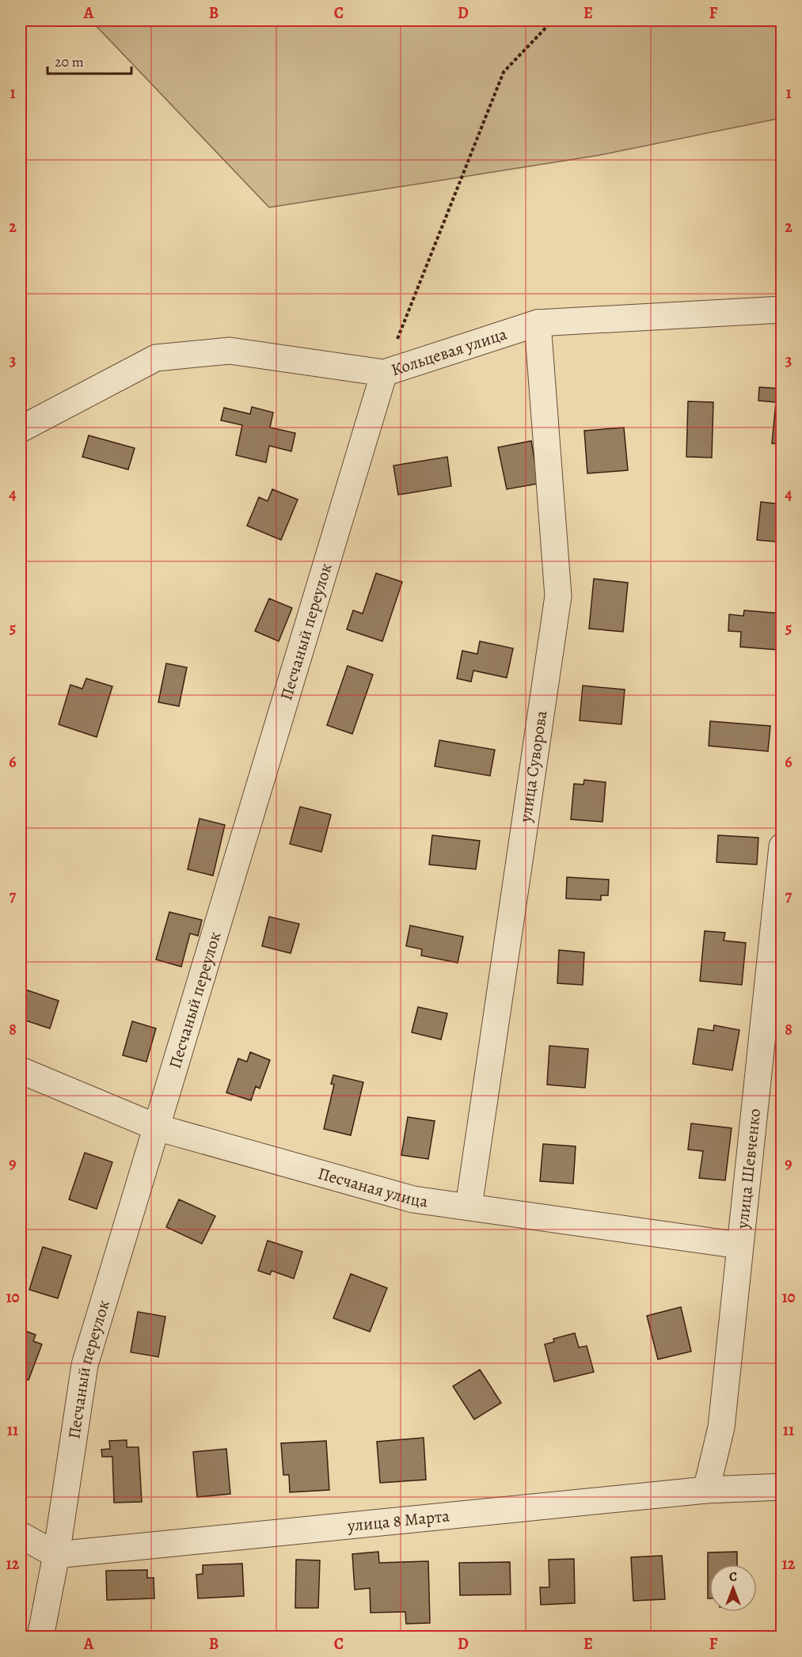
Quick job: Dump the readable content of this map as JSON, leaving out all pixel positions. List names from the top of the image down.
{
  "streets": {
    "street": [
      "Кольцевая улица",
      "Песчаный переулок",
      "улица Суворова",
      "улица Шевченко",
      "Песчаная улица",
      "улица 8 Марта"
    ]
  },
  "crossings": [
    ["Кольцевая улица", "Песчаный переулок"],
    ["Кольцевая улица", "улица Суворова"],
    ["Песчаный переулок", "Песчаная улица"],
    ["Песчаный переулок", "улица 8 Марта"],
    ["улица Суворова", "Песчаная улица"],
    ["улица Шевченко", "Песчаная улица"],
    ["улица Шевченко", "улица 8 Марта"]
  ],
  "scale_bar": "20 m",
  "north": "top",
  "grid": {
    "columns": [
      "A",
      "B",
      "C",
      "D",
      "E",
      "F"
    ],
    "rows": [
      "1",
      "2",
      "3",
      "4",
      "5",
      "6",
      "7",
      "8",
      "9",
      "10",
      "11",
      "12"
    ]
  }
}
